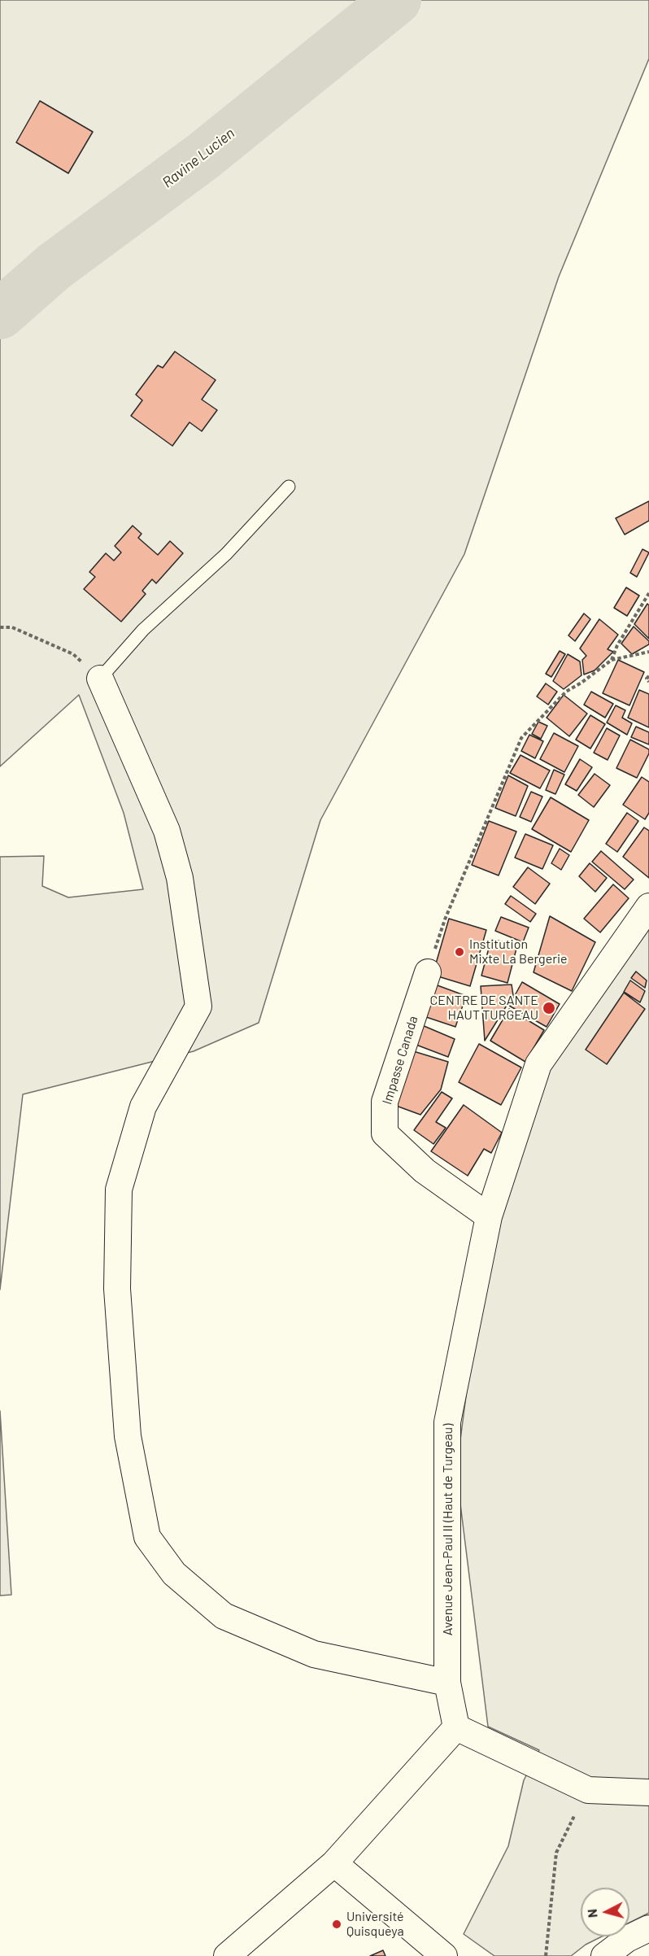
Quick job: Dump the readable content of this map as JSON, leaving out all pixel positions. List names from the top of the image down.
{
  "streets": {
    "street": ["Impasse Canada", "Avenue Jean-Paul II (Haut de Turgeau)"]
  },
  "crossings": [
    ["Impasse Canada", "Avenue Jean-Paul II (Haut de Turgeau)"]
  ],
  "water": ["Ravine Lucien"],
  "places": ["Institution Mixte La Bergerie", "CENTRE DE SANTE HAUT TURGEAU", "Université Quisqueya"],
  "north": "left"
}
